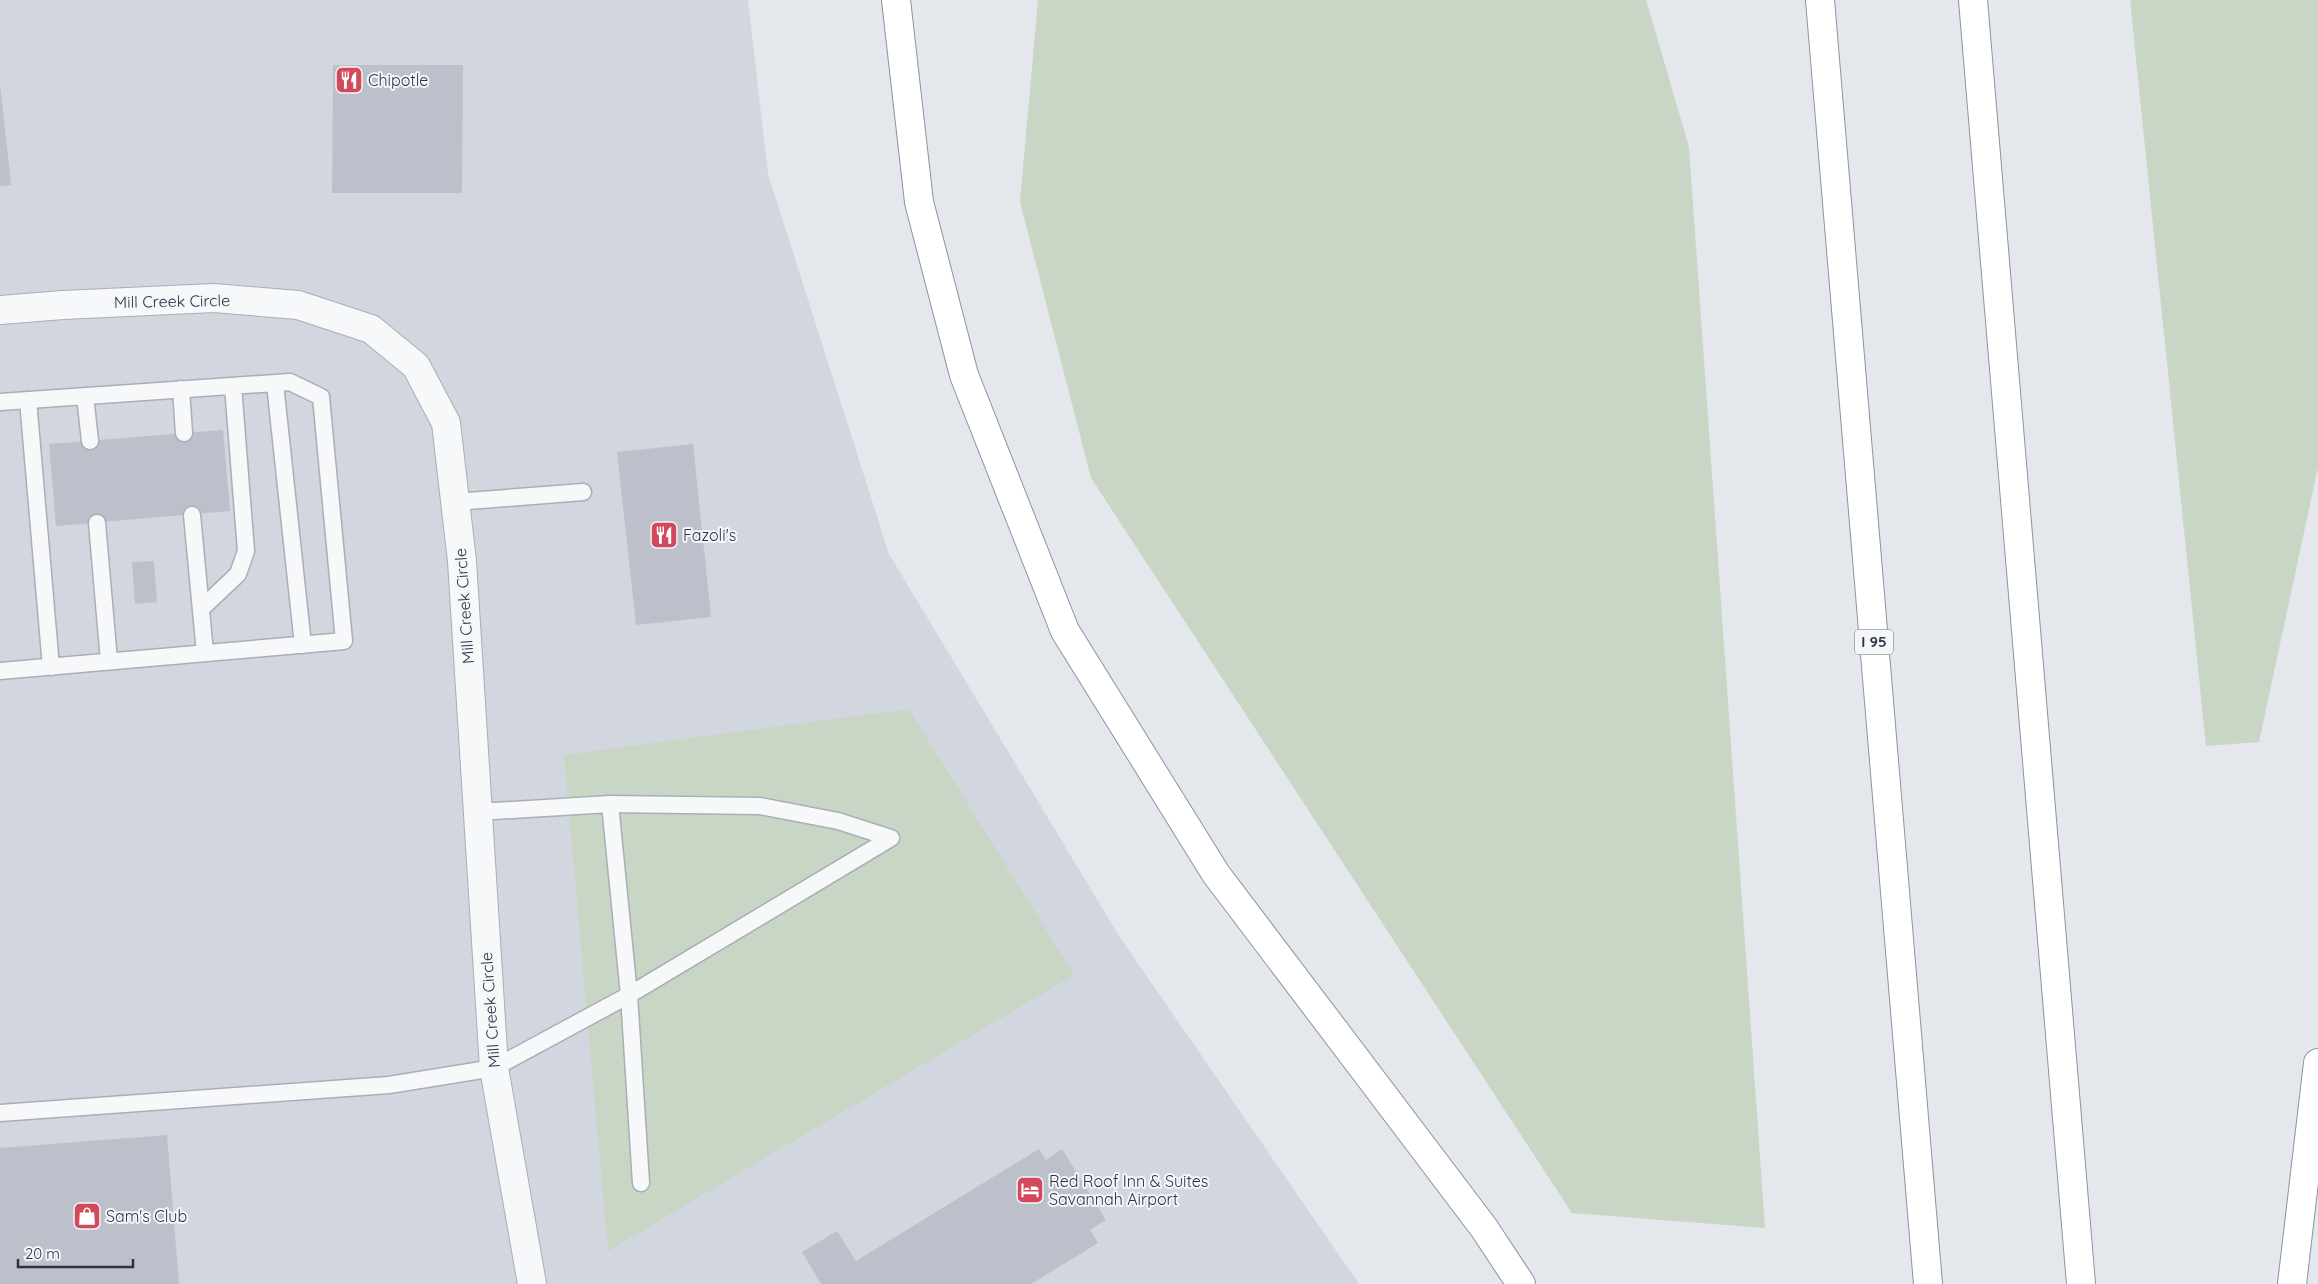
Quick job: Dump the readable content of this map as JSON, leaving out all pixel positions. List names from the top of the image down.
{
  "streets": {
    "highway": ["I 95"],
    "street": ["Mill Creek Circle"]
  },
  "places": {
    "restaurant": ["Chipotle", "Fazoli's"],
    "hotel": ["Red Roof Inn & Suites Savannah Airport"],
    "shop": ["Sam's Club"]
  },
  "scale_bar": "20 m"
}
